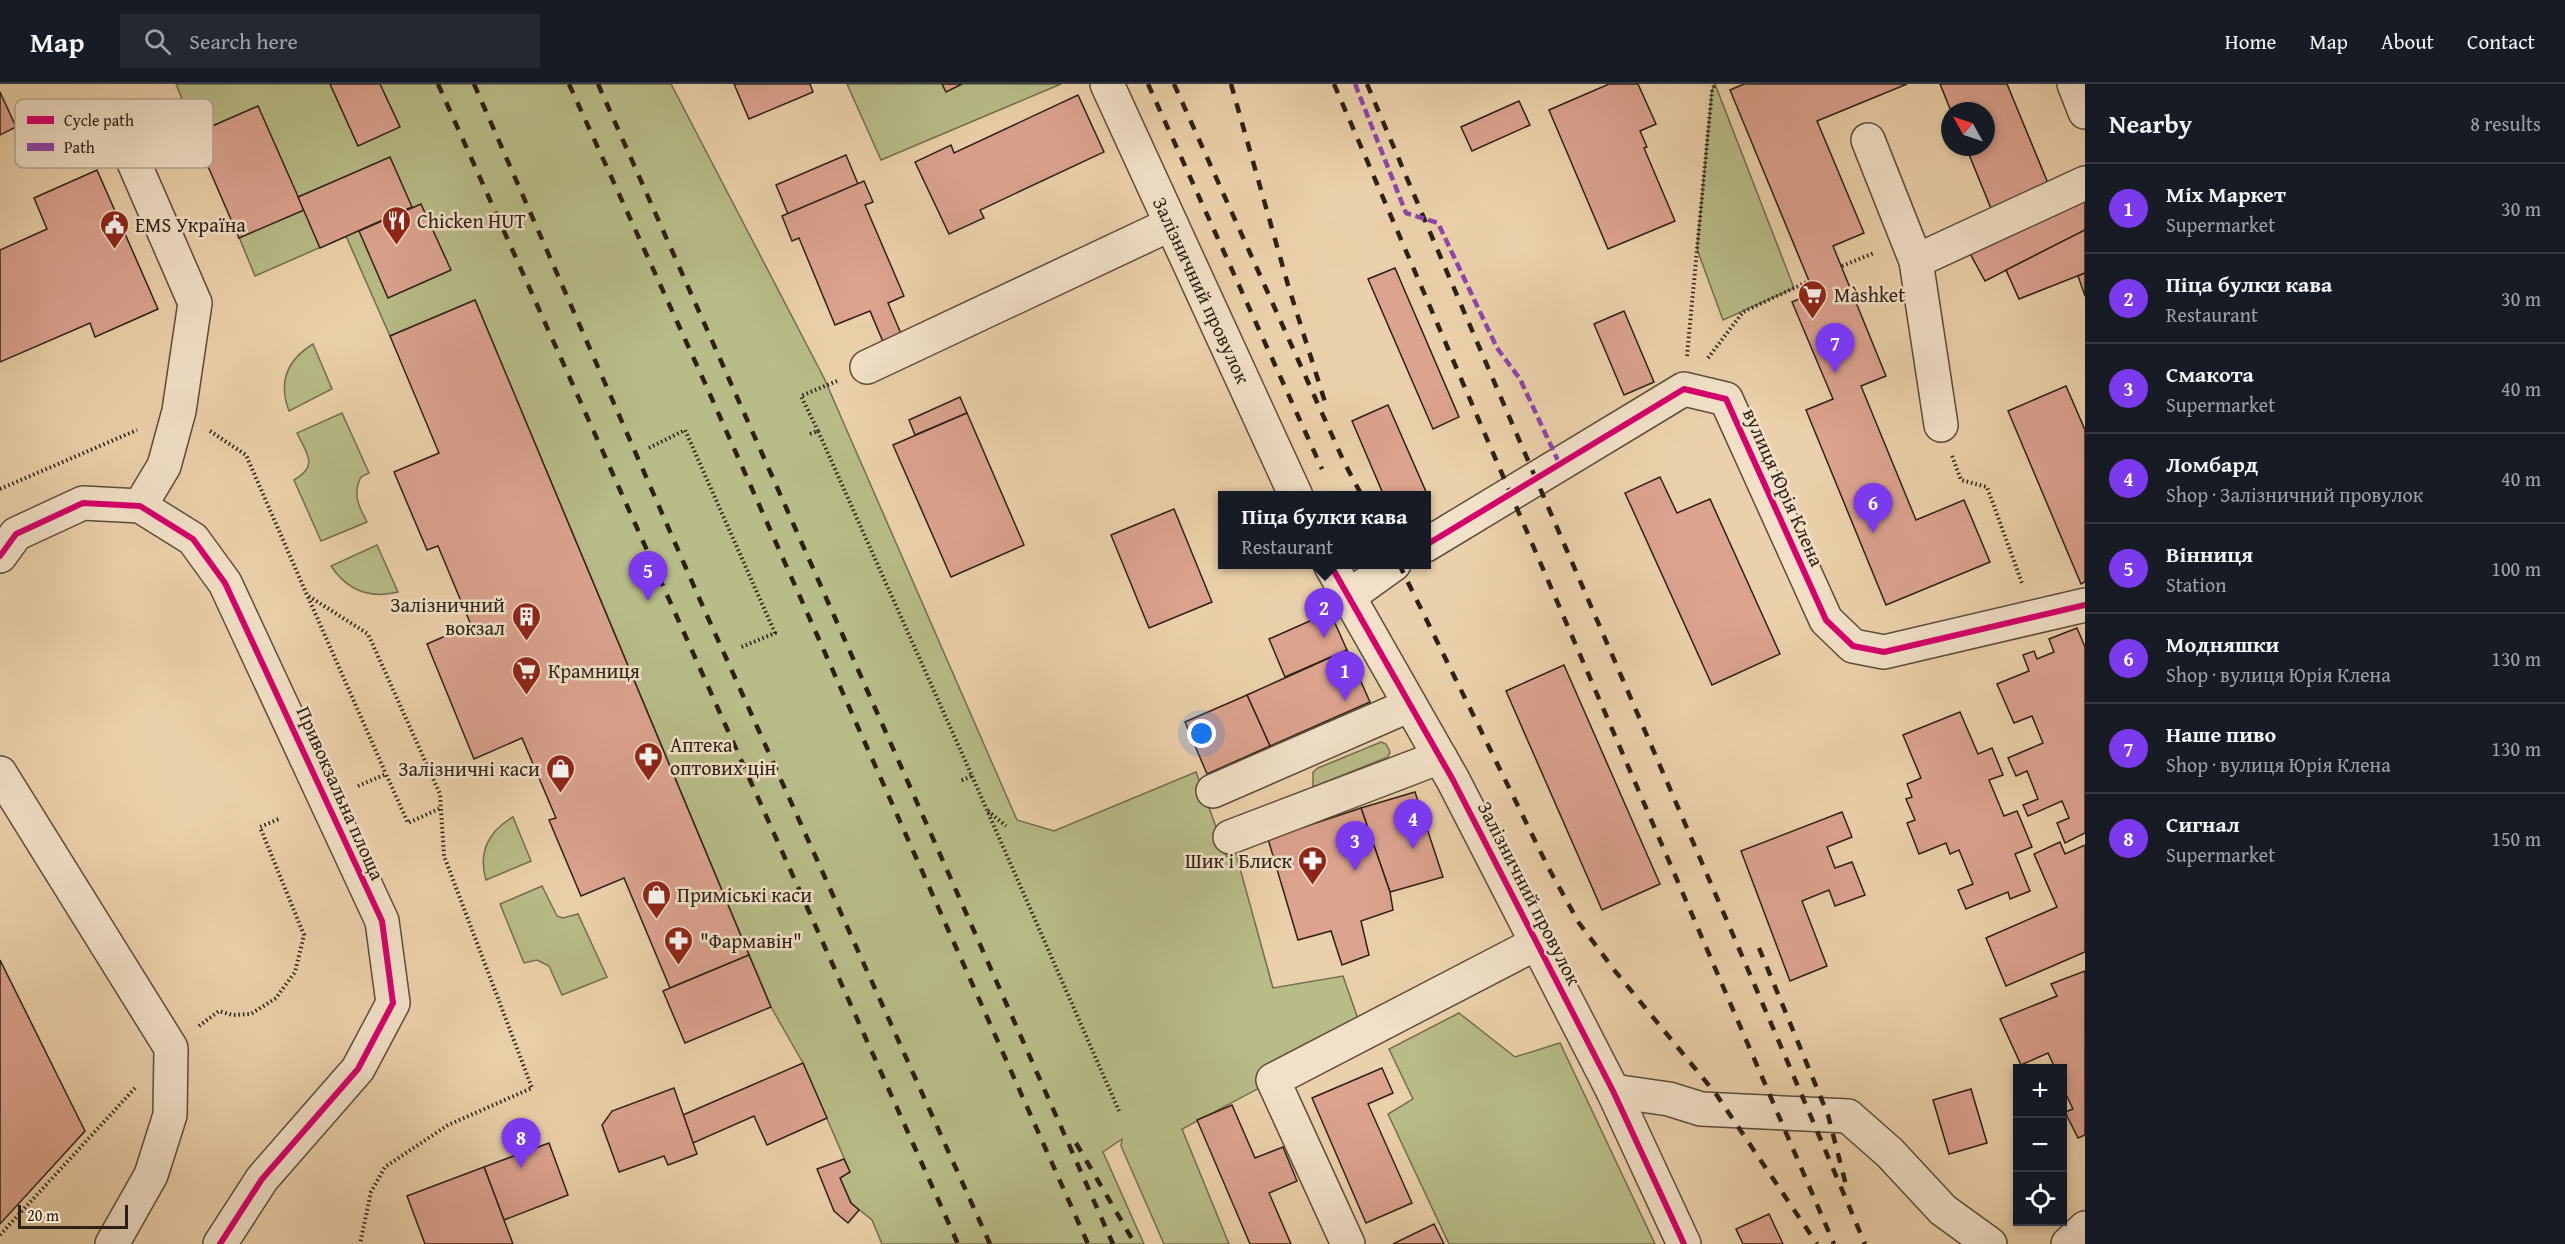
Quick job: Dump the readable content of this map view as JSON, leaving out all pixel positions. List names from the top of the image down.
{
  "streets": {
    "street": ["Залізничний провулок", "вулиця Юрія Клена", "Привокзальна площа"]
  },
  "places": {
    "restaurant": ["Chicken HUT"],
    "public building": ["EMS Україна"],
    "supermarket": ["Màshket", "Крамниця"],
    "building": ["Залізничний вокзал"],
    "pharmacy": ["Аптека оптових цін", "Шик і Блиск", "\"Фармавін\""],
    "shop": ["Залізничні каси", "Приміські каси"]
  },
  "legend": ["Cycle path", "Path"],
  "scale_bar": "20 m",
  "north": "top left",
  "page": {
    "header": "Map",
    "search": "Search here",
    "nav": [
      "Home",
      "Map",
      "About",
      "Contact"
    ],
    "heading": ["Nearby", "8 results"],
    "list": [
      {
        "mark": "1",
        "name": "Mix Маркет",
        "note": "Supermarket",
        "value": "30 m"
      },
      {
        "mark": "2",
        "name": "Піца булки кава",
        "note": "Restaurant",
        "value": "30 m"
      },
      {
        "mark": "3",
        "name": "Смакота",
        "note": "Supermarket",
        "value": "40 m"
      },
      {
        "mark": "4",
        "name": "Ломбард",
        "note": "Shop · Залізничний провулок",
        "value": "40 m"
      },
      {
        "mark": "5",
        "name": "Вінниця",
        "note": "Station",
        "value": "100 m"
      },
      {
        "mark": "6",
        "name": "Модняшки",
        "note": "Shop · вулиця Юрія Клена",
        "value": "130 m"
      },
      {
        "mark": "7",
        "name": "Наше пиво",
        "note": "Shop · вулиця Юрія Клена",
        "value": "130 m"
      },
      {
        "mark": "8",
        "name": "Сигнал",
        "note": "Supermarket",
        "value": "150 m"
      }
    ],
    "pins": [
      "7",
      "6",
      "5",
      "2",
      "1",
      "4",
      "3",
      "8"
    ],
    "popup": ["Піца булки кава", "Restaurant"],
    "map_buttons": ["+", "−"],
    "scale": "20 m"
  }
}
